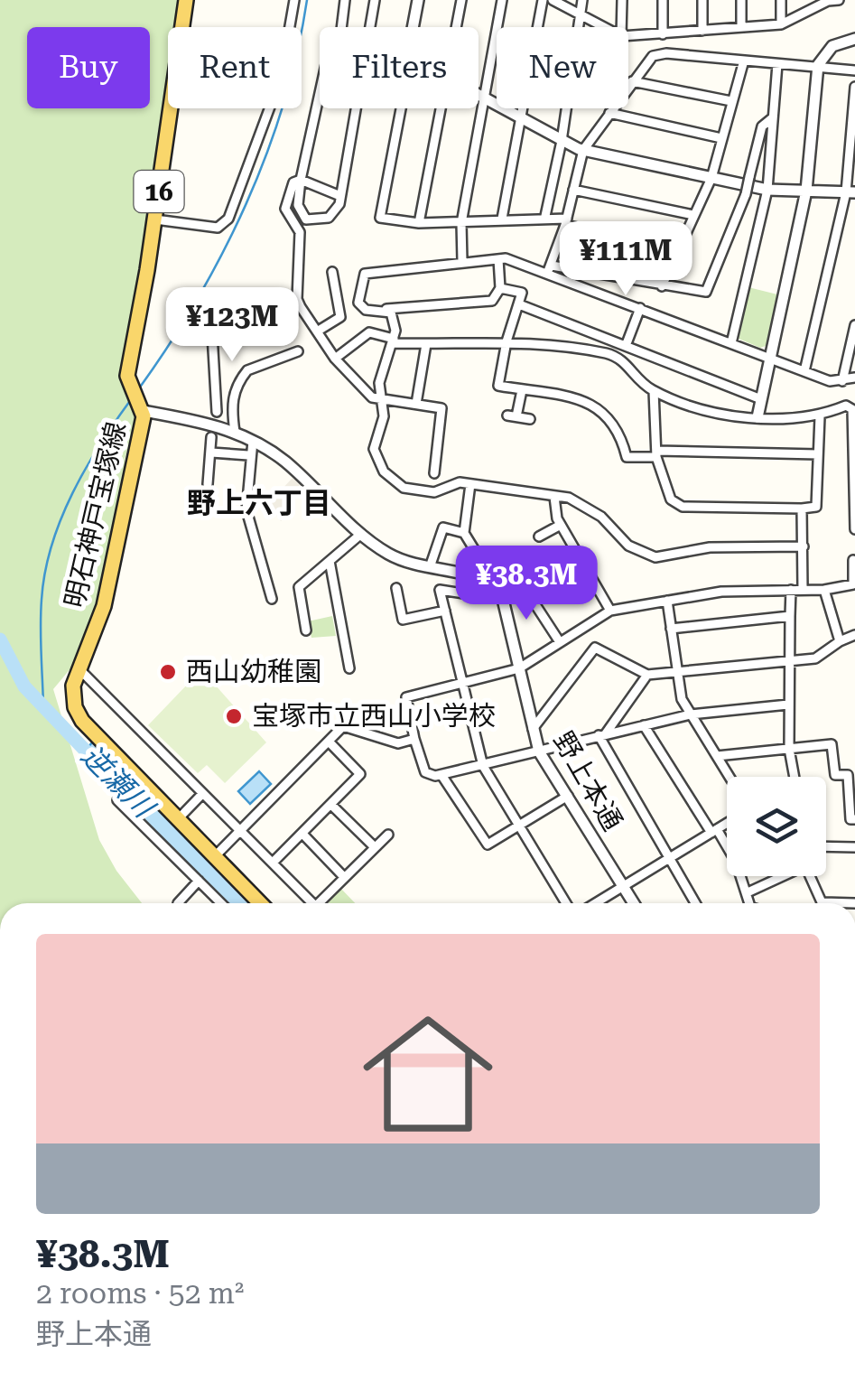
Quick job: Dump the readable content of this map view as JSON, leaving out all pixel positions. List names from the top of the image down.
{
  "streets": {
    "main road": ["16", "明石神戸宝塚線"],
    "street": ["野上本通"]
  },
  "districts": ["野上六丁目"],
  "water": ["逆瀬川"],
  "places": ["西山幼稚園", "宝塚市立西山小学校"],
  "page": {
    "chip": [
      "Buy",
      "Rent",
      "Filters",
      "New"
    ],
    "price": ["¥111M", "¥123M", "¥38.3M"],
    "list": [
      {
        "name": "¥38.3M",
        "note": "2 rooms · 52 m² · 野上本通"
      }
    ]
  }
}
